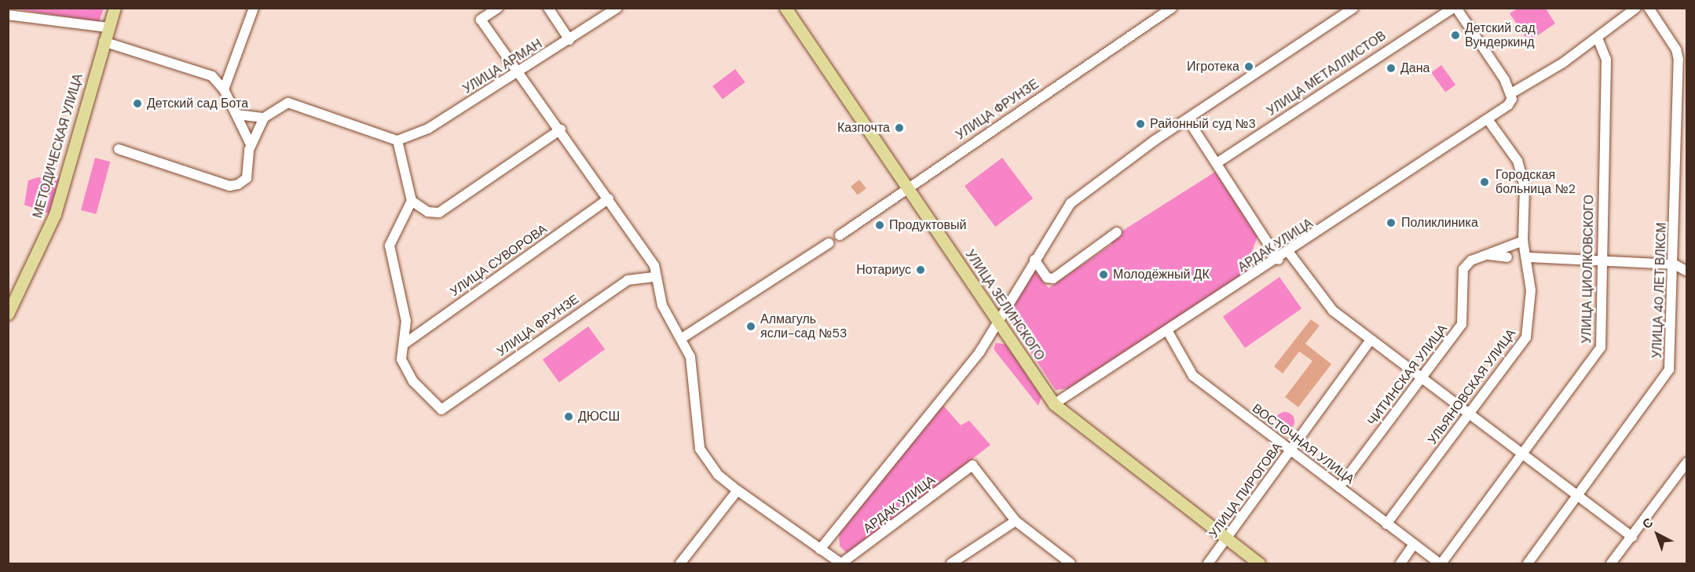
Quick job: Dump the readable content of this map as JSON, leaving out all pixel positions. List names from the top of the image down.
{
  "streets": {
    "main road": ["МЕТОДИЧЕСКАЯ УЛИЦА", "УЛИЦА ЗЕЛИНСКОГО"],
    "street": [
      "УЛИЦА АРМАН",
      "УЛИЦА МЕТАЛЛИСТОВ",
      "УЛИЦА ФРУНЗЕ",
      "АРДАК УЛИЦА",
      "УЛИЦА СУВОРОВА",
      "УЛИЦА ЦИОЛКОВСКОГО",
      "УЛИЦА 40 ЛЕТ ВЛКСМ",
      "ЧИТИНСКАЯ УЛИЦА",
      "УЛЬЯНОВСКАЯ УЛИЦА",
      "ВОСТОЧНАЯ УЛИЦА",
      "УЛИЦА ПИРОГОВА"
    ]
  },
  "crossings": [
    ["УЛИЦА ФРУНЗЕ", "УЛИЦА СУВОРОВА"],
    ["УЛИЦА ФРУНЗЕ", "УЛИЦА ЗЕЛИНСКОГО"],
    ["АРДАК УЛИЦА", "УЛИЦА ЗЕЛИНСКОГО"],
    ["АРДАК УЛИЦА", "УЛЬЯНОВСКАЯ УЛИЦА"],
    ["АРДАК УЛИЦА", "ВОСТОЧНАЯ УЛИЦА"],
    ["УЛИЦА ЦИОЛКОВСКОГО", "ВОСТОЧНАЯ УЛИЦА"],
    ["УЛИЦА ЗЕЛИНСКОГО", "УЛИЦА ПИРОГОВА"],
    ["ЧИТИНСКАЯ УЛИЦА", "УЛЬЯНОВСКАЯ УЛИЦА"],
    ["ЧИТИНСКАЯ УЛИЦА", "ВОСТОЧНАЯ УЛИЦА"],
    ["УЛЬЯНОВСКАЯ УЛИЦА", "ВОСТОЧНАЯ УЛИЦА"],
    ["ВОСТОЧНАЯ УЛИЦА", "УЛИЦА ПИРОГОВА"]
  ],
  "places": [
    "Детский сад Вундеркинд",
    "Игротека",
    "Дана",
    "Детский сад Бота",
    "Районный суд №3",
    "Казпочта",
    "Городская больница №2",
    "Поликлиника",
    "Продуктовый",
    "Нотариус",
    "Молодёжный ДК",
    "Алмагуль ясли-сад №53",
    "ДЮСШ"
  ],
  "north": "top left"
}
